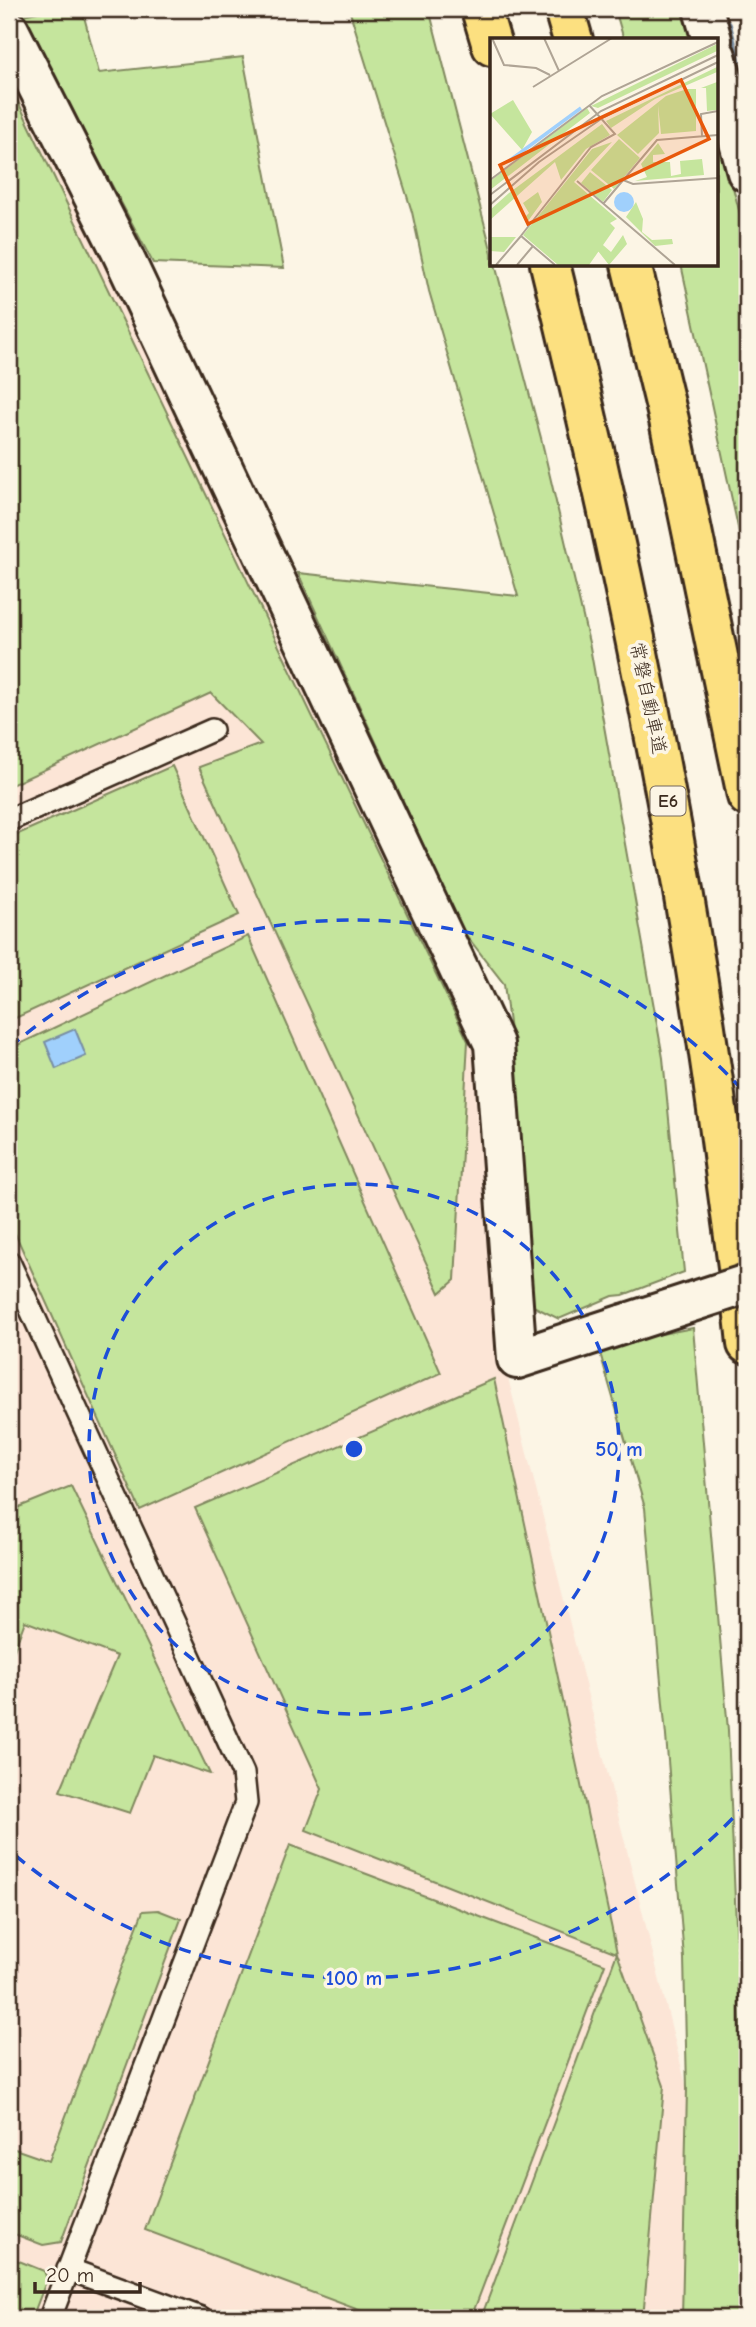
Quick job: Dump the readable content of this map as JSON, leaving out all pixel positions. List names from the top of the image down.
{
  "streets": {
    "highway": ["常磐自動車道", "E6"]
  },
  "scale_bar": "20 m",
  "rings": ["50 m", "100 m"]
}
